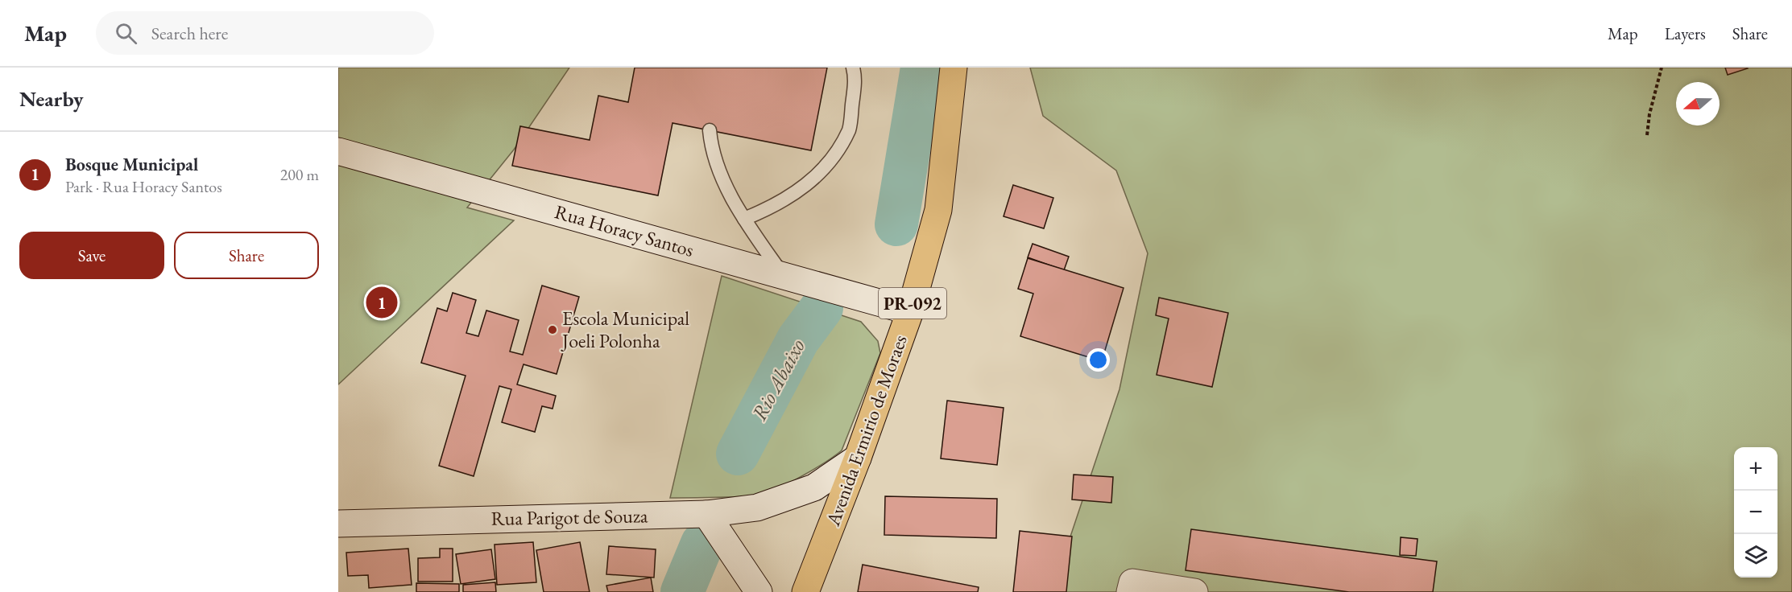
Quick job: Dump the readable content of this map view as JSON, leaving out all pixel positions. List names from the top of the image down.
{
  "streets": {
    "main road": ["PR-092", "Avenida Ermirio de Moraes"],
    "street": ["Rua Horacy Santos", "Rua Parigot de Souza"]
  },
  "crossings": [
    ["Rua Horacy Santos", "Avenida Ermirio de Moraes"],
    ["Avenida Ermirio de Moraes", "Rua Parigot de Souza"]
  ],
  "water": ["Rio Abaixo"],
  "places": ["Escola Municipal Joeli Polonha"],
  "north": "left",
  "page": {
    "header": "Map",
    "search": "Search here",
    "nav": ["Map", "Layers", "Share"],
    "heading": "Nearby",
    "list": [
      {
        "mark": "1",
        "name": "Bosque Municipal",
        "note": "Park · Rua Horacy Santos",
        "value": "200 m"
      }
    ],
    "buttons": ["Save", "Share"],
    "pins": "1",
    "map_buttons": ["+", "−"]
  }
}
